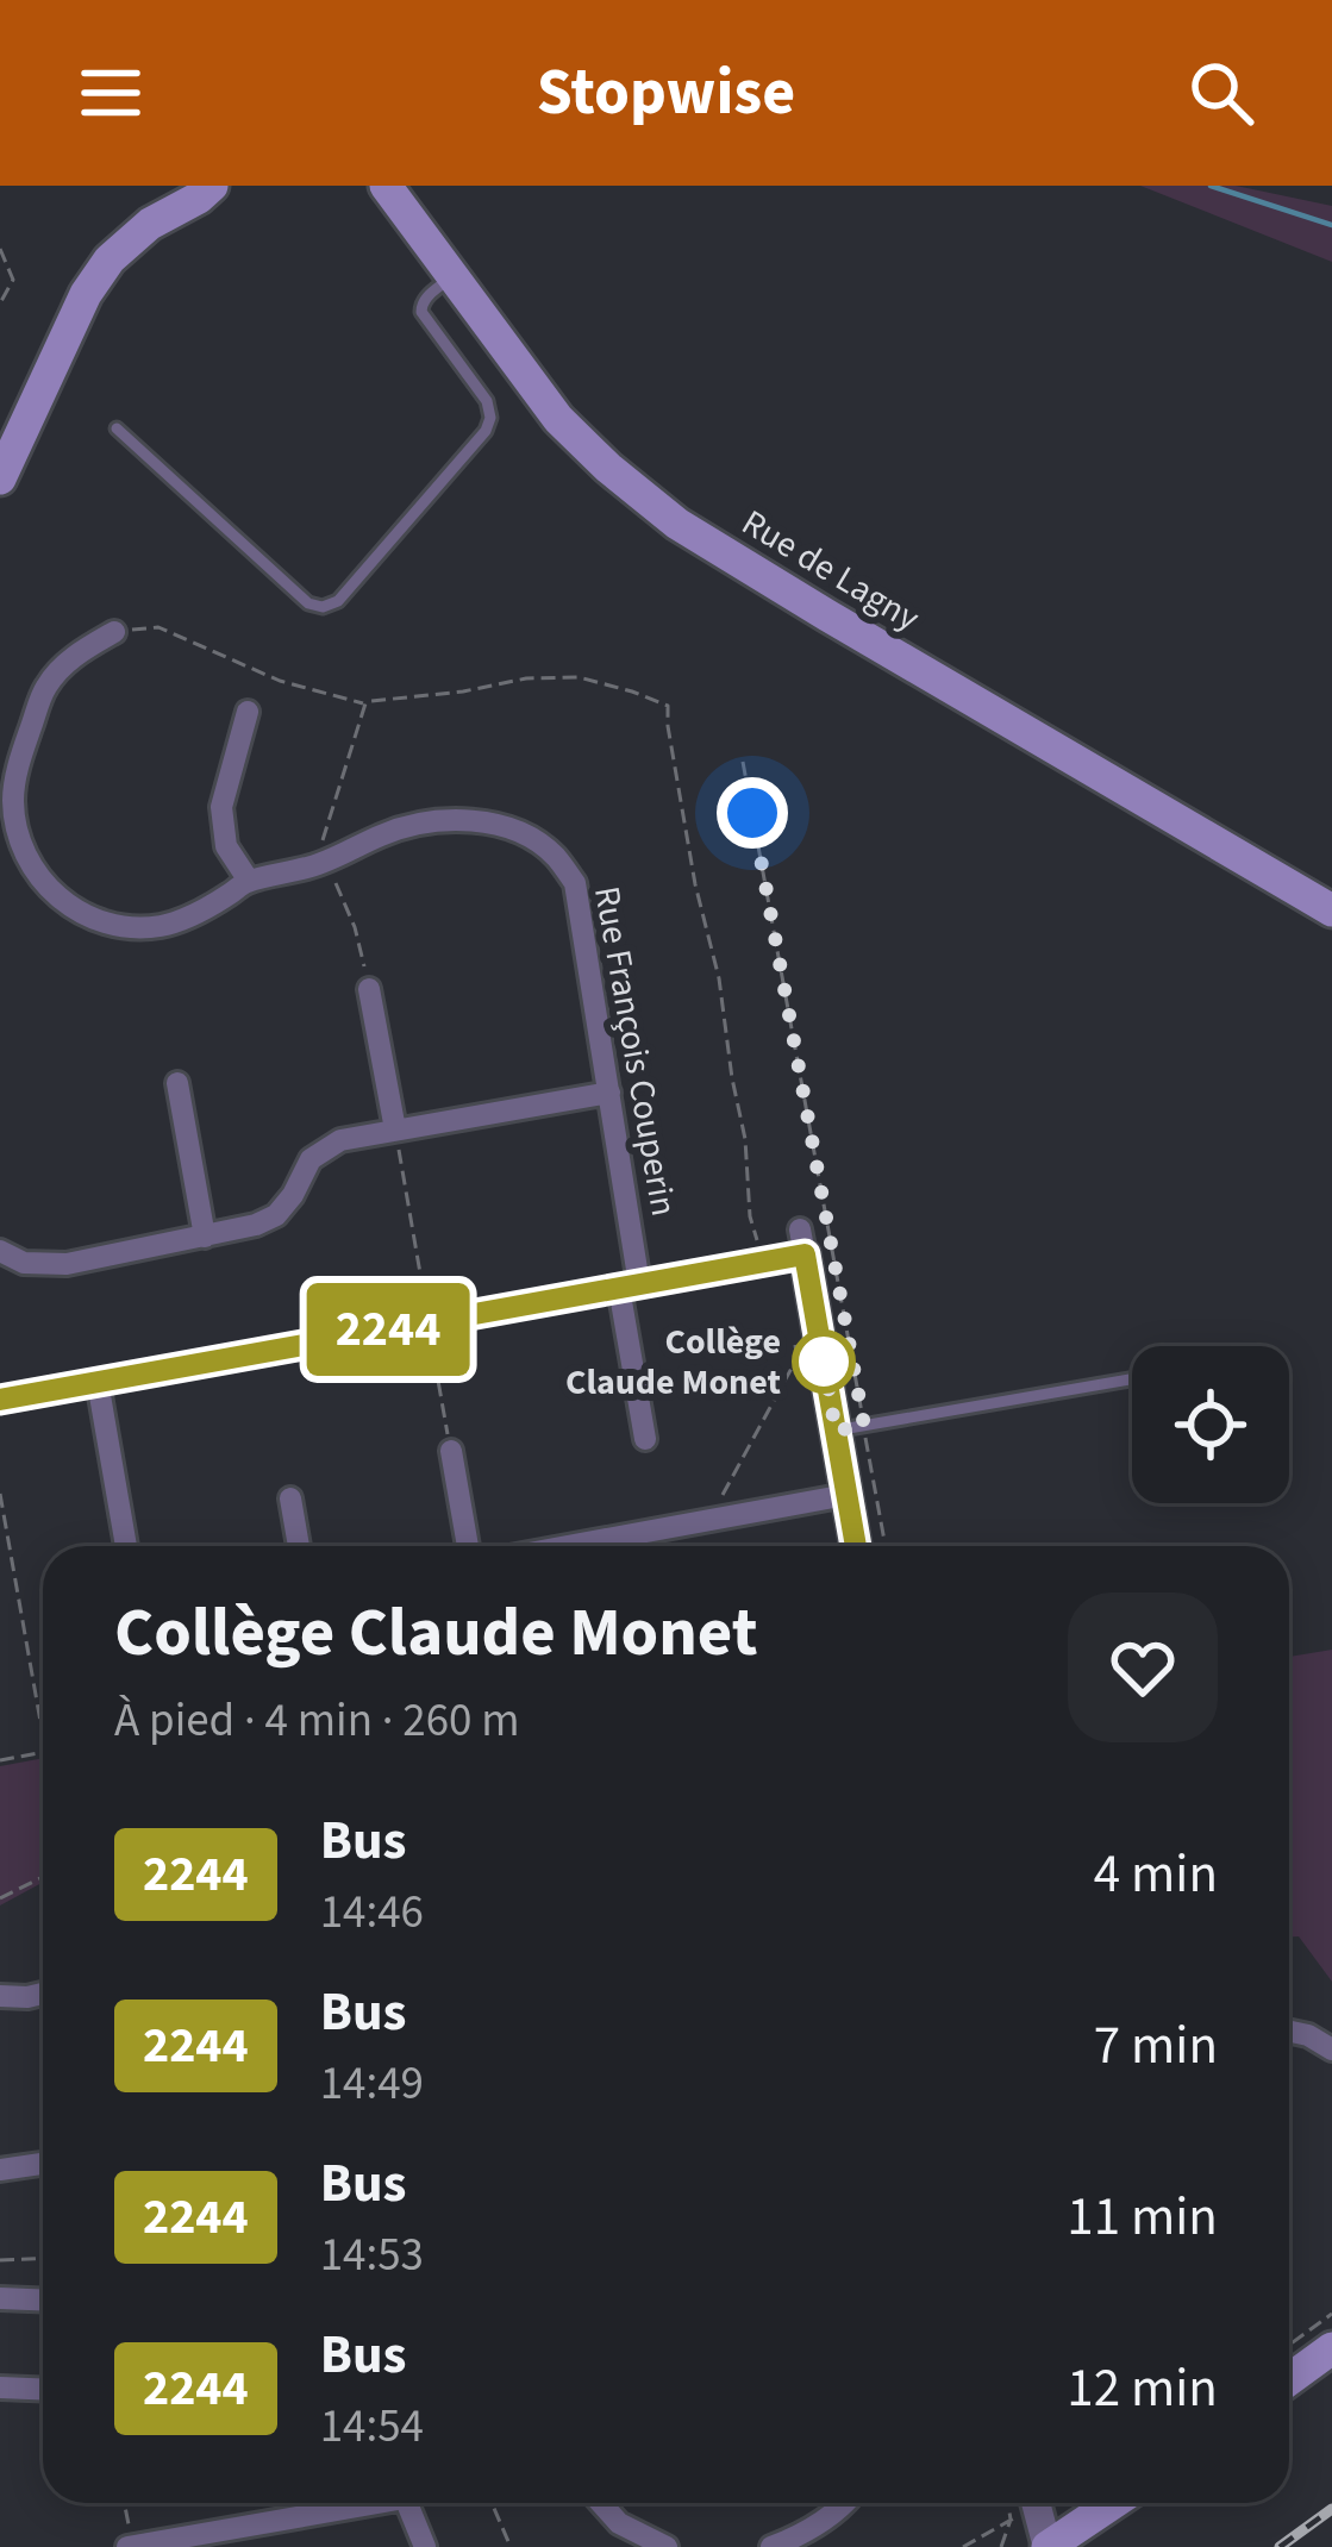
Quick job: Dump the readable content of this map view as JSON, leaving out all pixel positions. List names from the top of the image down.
{
  "streets": {
    "main road": ["Rue de Lagny"],
    "street": ["Rue François Couperin"]
  },
  "places": ["Collège Claude Monet"],
  "lines": ["bus line 2244"],
  "page": {
    "header": "Stopwise",
    "on_map": "2244",
    "heading": ["Collège Claude Monet", "À pied · 4 min · 260 m"],
    "list": [
      {
        "mark": "2244",
        "name": "Bus",
        "note": "14:46",
        "value": "4 min"
      },
      {
        "mark": "2244",
        "name": "Bus",
        "note": "14:49",
        "value": "7 min"
      },
      {
        "mark": "2244",
        "name": "Bus",
        "note": "14:53",
        "value": "11 min"
      },
      {
        "mark": "2244",
        "name": "Bus",
        "note": "14:54",
        "value": "12 min"
      }
    ]
  }
}
